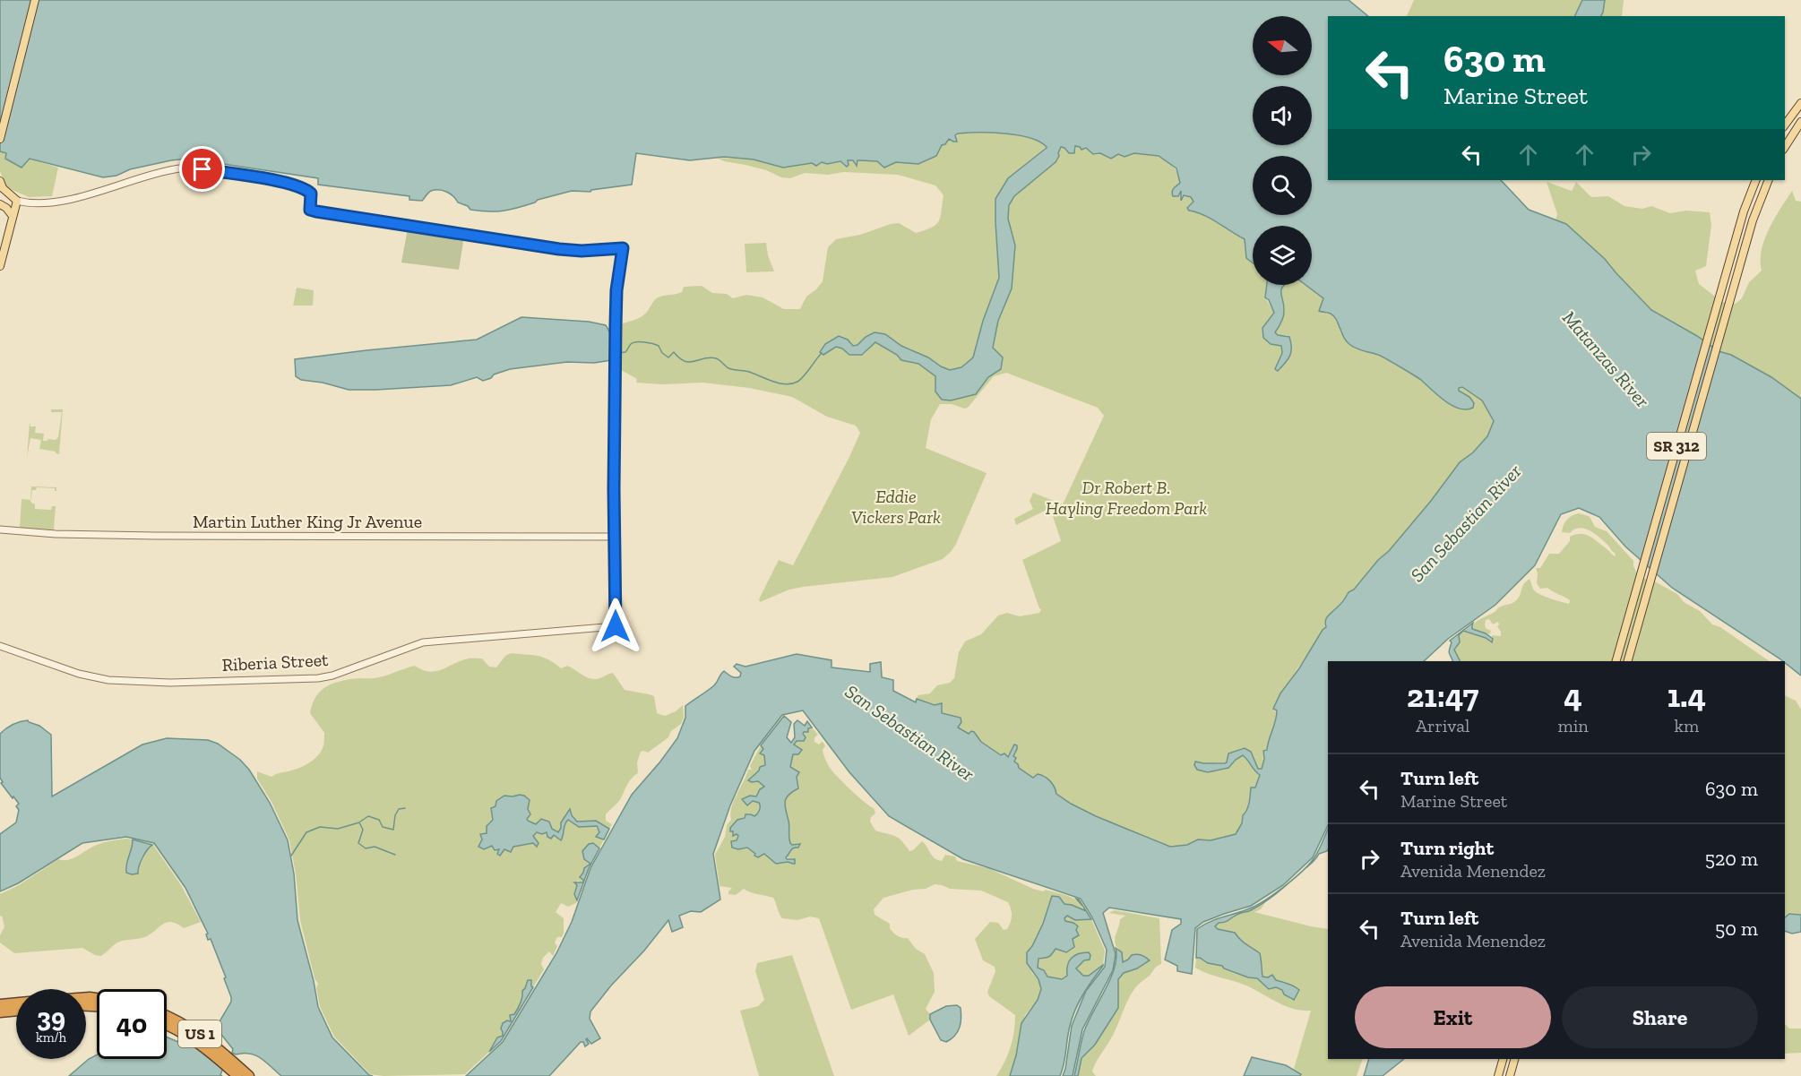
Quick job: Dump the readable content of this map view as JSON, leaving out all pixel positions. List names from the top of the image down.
{
  "streets": {
    "highway": ["US 1"],
    "main road": ["SR 312"],
    "street": ["Martin Luther King Jr Avenue", "Riberia Street"]
  },
  "crossings": [
    ["Martin Luther King Jr Avenue", "Riberia Street"]
  ],
  "water": ["Matanzas River", "San Sebastian River"],
  "parks": ["Dr Robert B. Hayling Freedom Park", "Eddie Vickers Park"],
  "north": "left",
  "page": {
    "turn": ["630 m", "Marine Street"],
    "eta": [
      "21:47",
      "Arrival",
      "4",
      "min",
      "1.4",
      "km"
    ],
    "list": [
      {
        "name": "Turn left",
        "note": "Marine Street",
        "value": "630 m"
      },
      {
        "name": "Turn right",
        "note": "Avenida Menendez",
        "value": "520 m"
      },
      {
        "name": "Turn left",
        "note": "Avenida Menendez",
        "value": "50 m"
      }
    ],
    "buttons": ["Exit", "Share"],
    "speed": "39 km/h",
    "limit": "40"
  }
}
